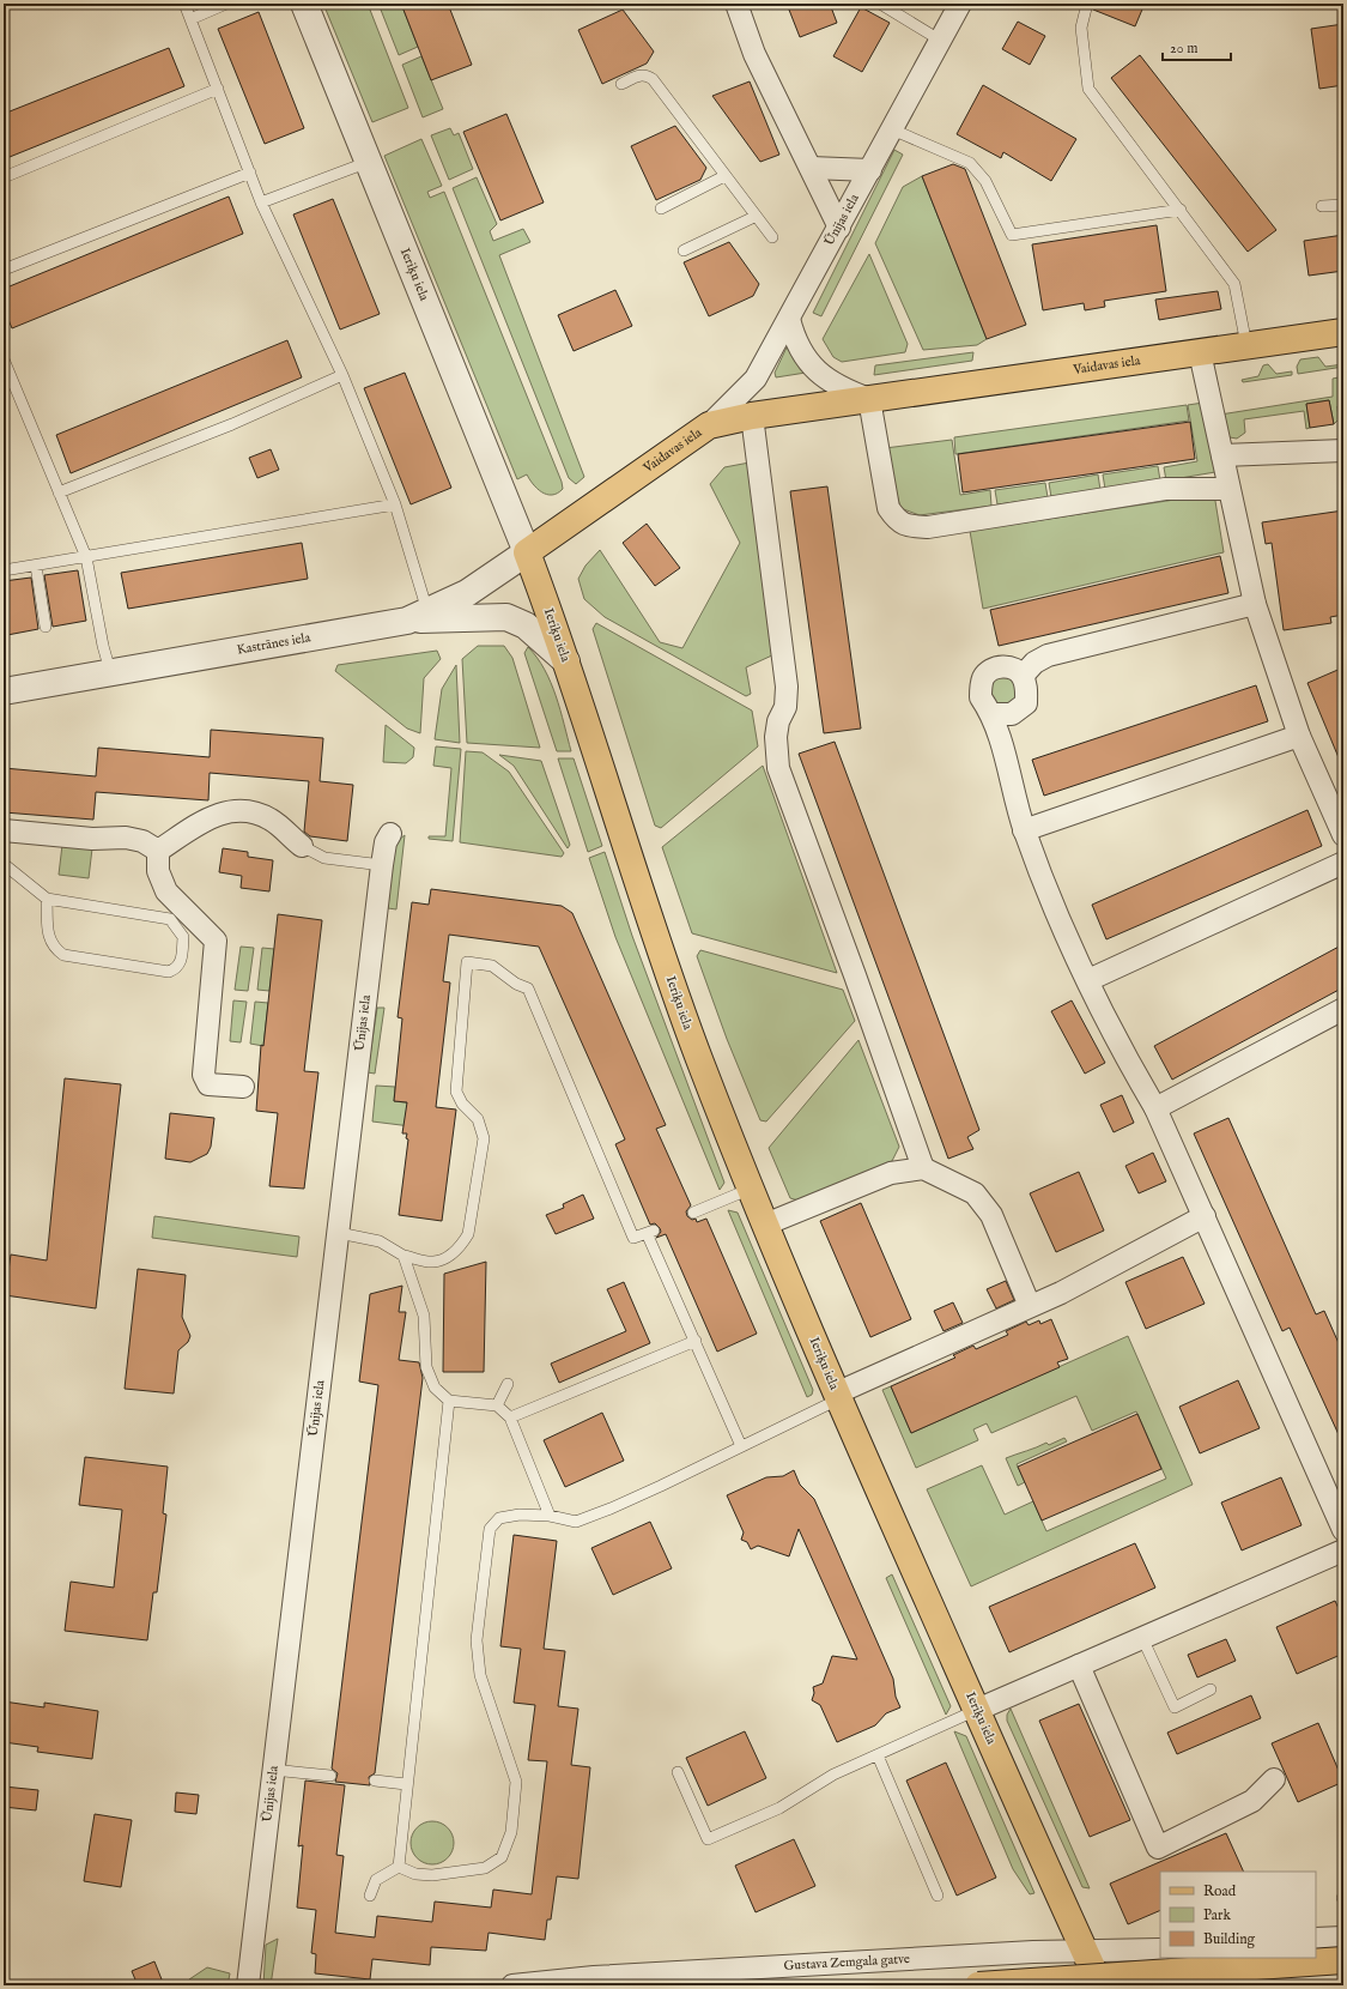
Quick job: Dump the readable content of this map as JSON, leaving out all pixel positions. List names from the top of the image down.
{
  "streets": {
    "main road": ["Ieriķu iela", "Vaidavas iela"],
    "street": ["Ūnijas iela", "Kastrānes iela", "Gustava Zemgala gatve"]
  },
  "crossings": [
    ["Ūnijas iela", "Vaidavas iela"],
    ["Ieriķu iela", "Vaidavas iela"],
    ["Ieriķu iela", "Kastrānes iela"],
    ["Ieriķu iela", "Gustava Zemgala gatve"],
    ["Vaidavas iela", "Kastrānes iela"]
  ],
  "legend": ["Road", "Park", "Building"],
  "scale_bar": "20 m"
}
